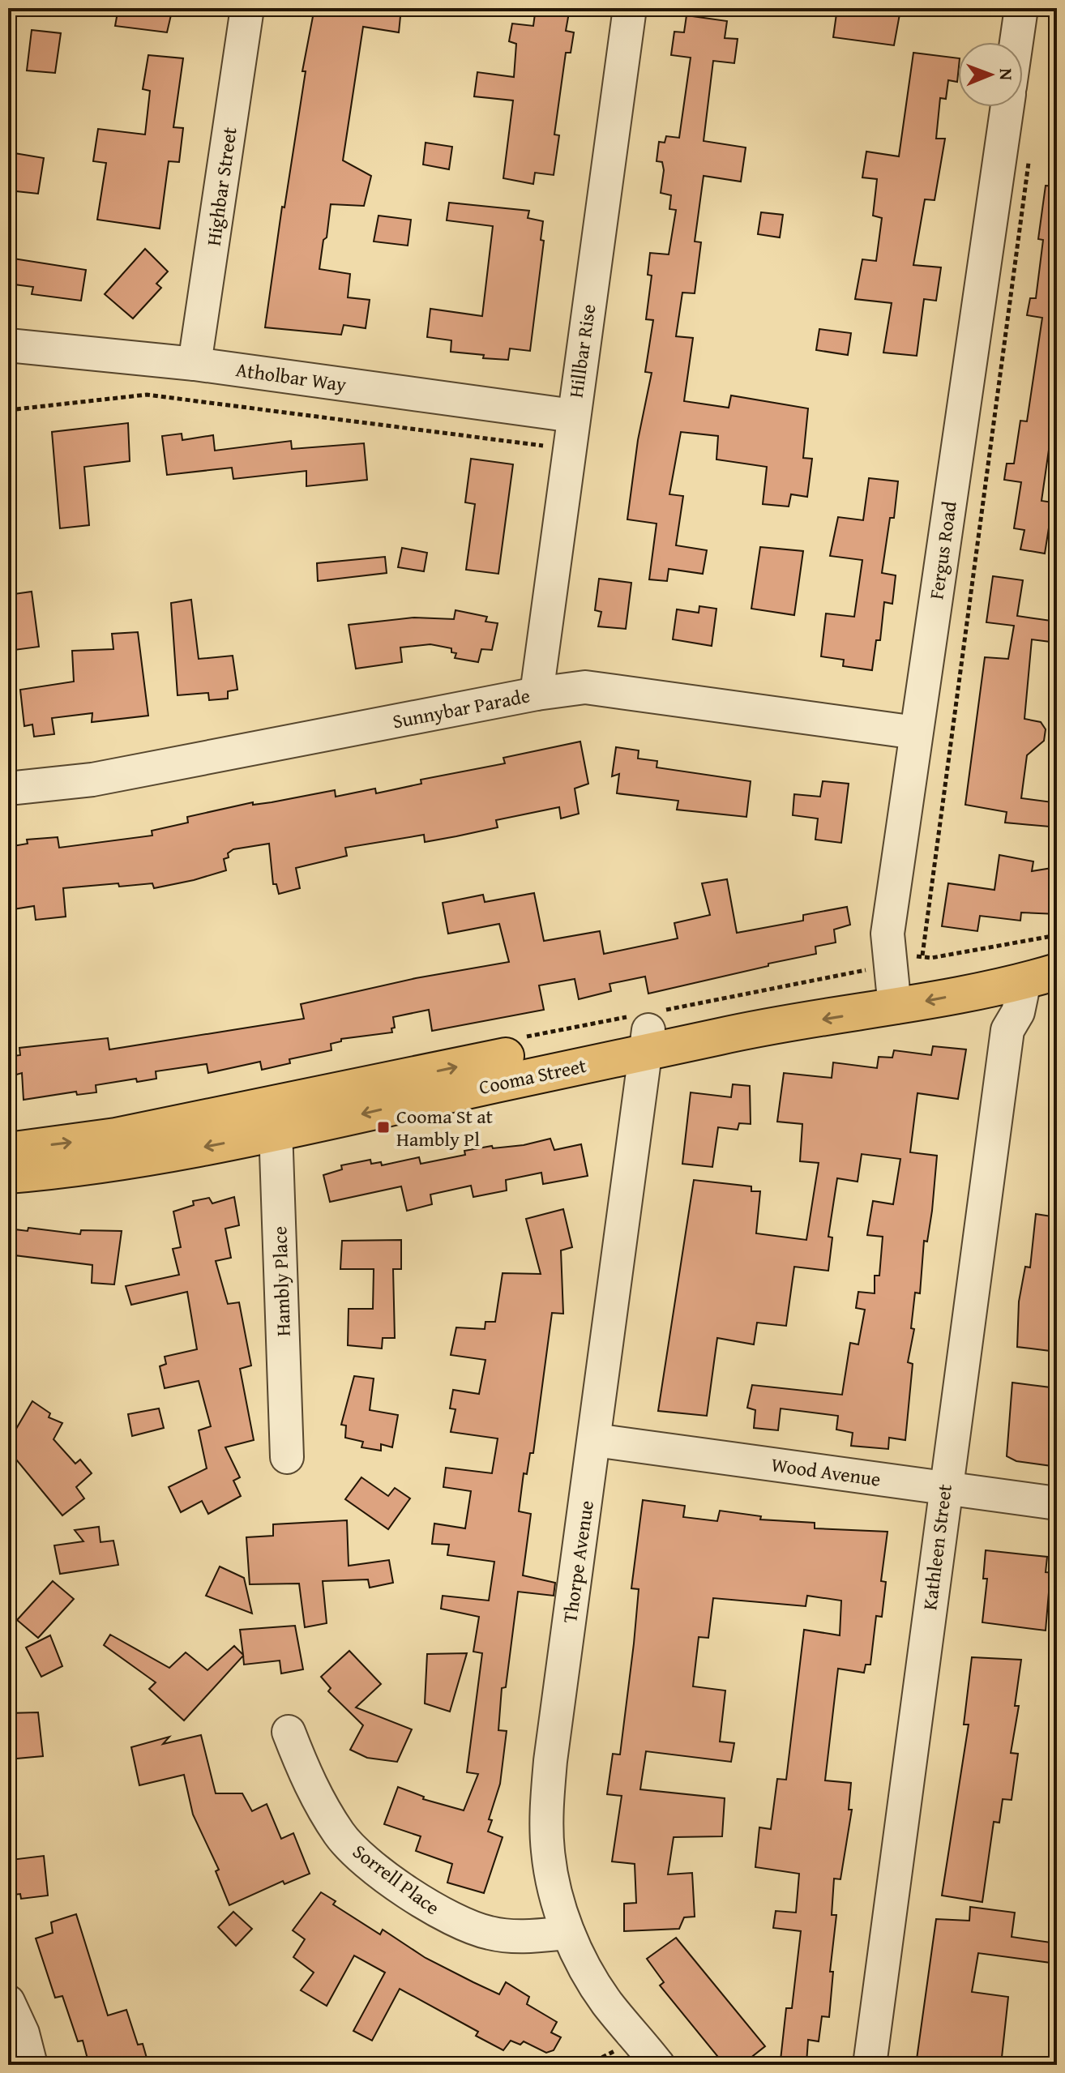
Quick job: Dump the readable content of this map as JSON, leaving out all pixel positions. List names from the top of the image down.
{
  "streets": {
    "main road": ["Cooma Street"],
    "street": [
      "Highbar Street",
      "Hillbar Rise",
      "Atholbar Way",
      "Fergus Road",
      "Sunnybar Parade",
      "Hambly Place",
      "Wood Avenue",
      "Kathleen Street",
      "Thorpe Avenue",
      "Sorrell Place"
    ]
  },
  "crossings": [
    ["Highbar Street", "Atholbar Way"],
    ["Hillbar Rise", "Atholbar Way"],
    ["Hillbar Rise", "Sunnybar Parade"],
    ["Fergus Road", "Sunnybar Parade"],
    ["Fergus Road", "Cooma Street"],
    ["Cooma Street", "Hambly Place"],
    ["Cooma Street", "Kathleen Street"],
    ["Cooma Street", "Thorpe Avenue"],
    ["Wood Avenue", "Kathleen Street"],
    ["Wood Avenue", "Thorpe Avenue"],
    ["Thorpe Avenue", "Sorrell Place"]
  ],
  "places": {
    "transit": ["Cooma St at Hambly Pl"]
  },
  "north": "right"
}
